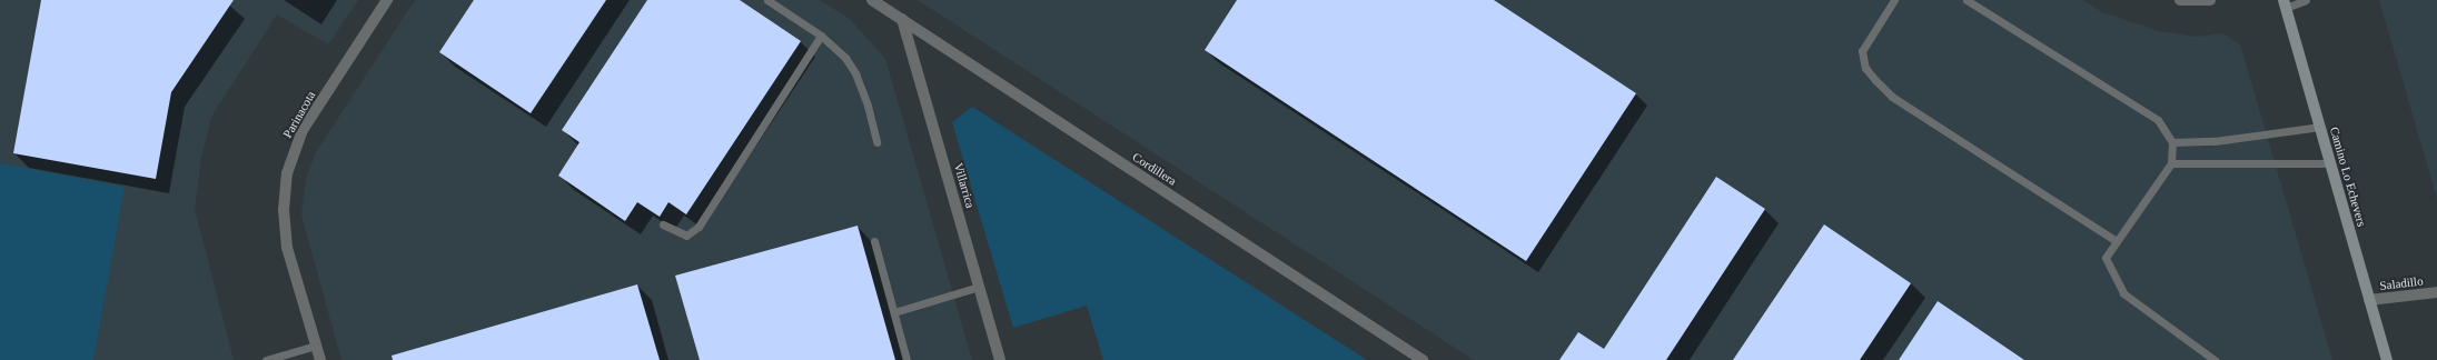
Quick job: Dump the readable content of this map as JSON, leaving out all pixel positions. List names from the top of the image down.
{
  "streets": {
    "main road": ["Camino Lo Echevers"],
    "street": [
      "Parinacota",
      "Cordillera",
      "Villarrica",
      "Saladillo"
    ]
  },
  "crossings": [
    ["Cordillera", "Villarrica"],
    ["Camino Lo Echevers", "Saladillo"]
  ]
}
